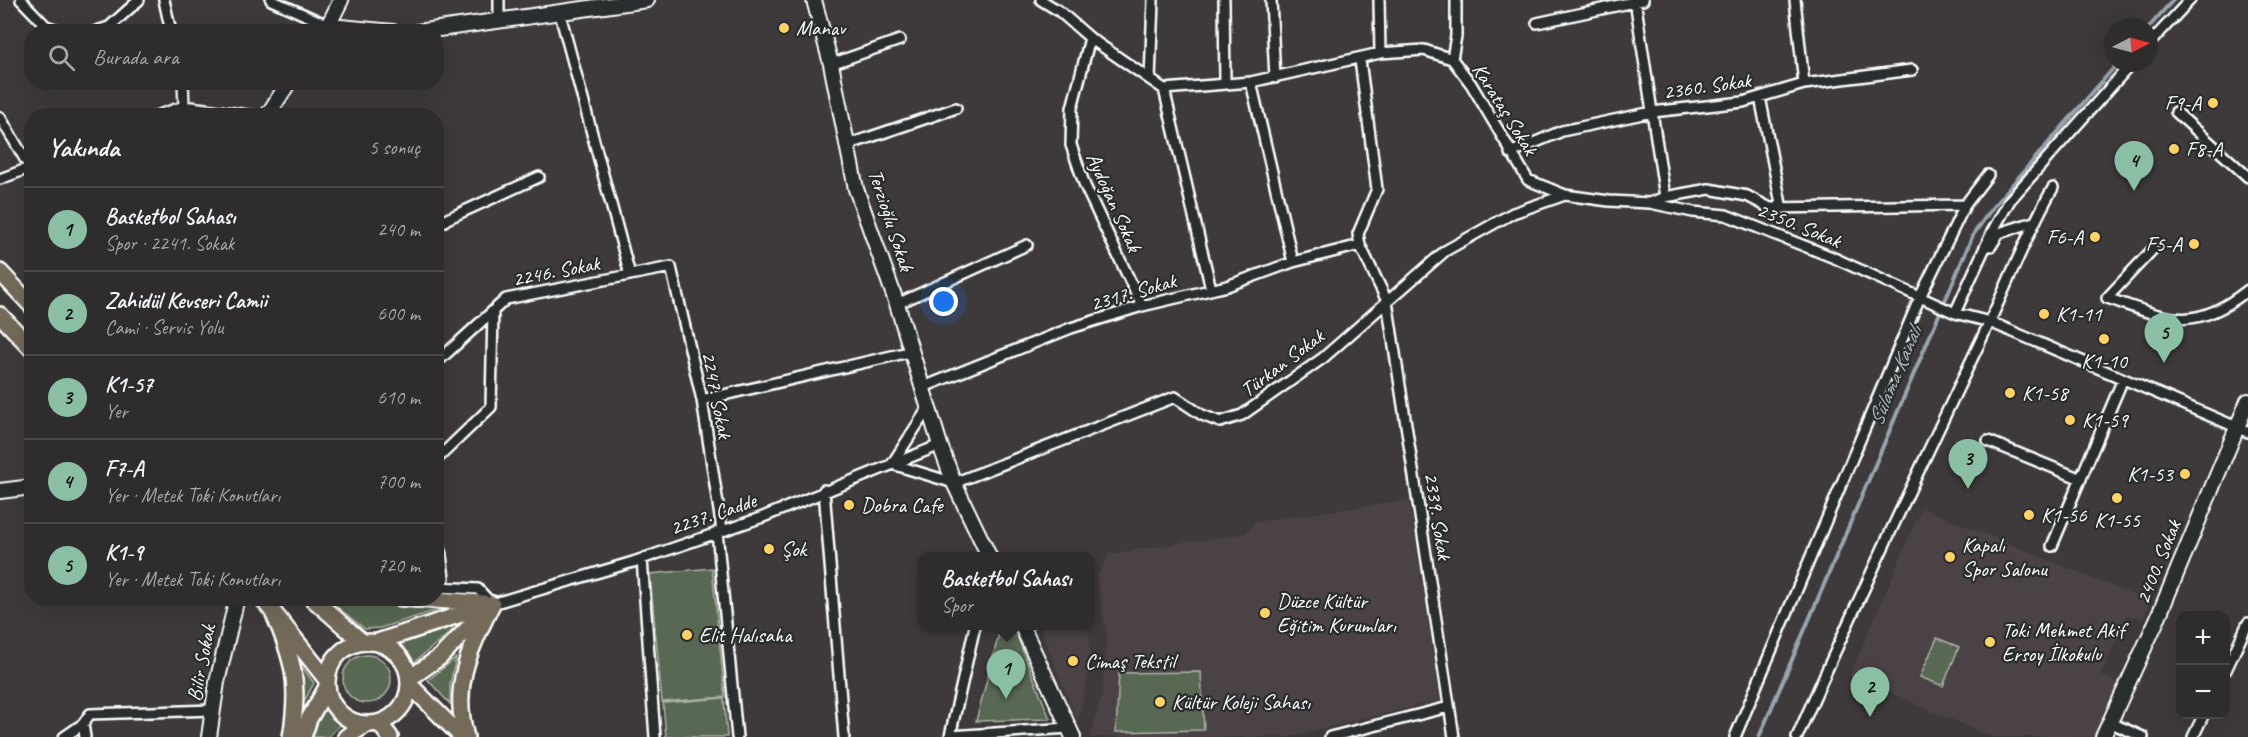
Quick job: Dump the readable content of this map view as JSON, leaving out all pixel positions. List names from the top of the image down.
{
  "streets": {
    "street": [
      "2360. Sokak",
      "Karataş Sokak",
      "Aydoğan Sokak",
      "Terzioğlu Sokak",
      "2350. Sokak",
      "2246. Sokak",
      "2317. Sokak",
      "Türkan Sokak",
      "2247. Sokak",
      "2237. Cadde",
      "2339. Sokak",
      "2400. Sokak",
      "Bilir Sokak"
    ]
  },
  "crossings": [
    ["2360. Sokak", "Karataş Sokak"],
    ["Karataş Sokak", "2350. Sokak"],
    ["Aydoğan Sokak", "2317. Sokak"],
    ["Terzioğlu Sokak", "2317. Sokak"],
    ["Terzioğlu Sokak", "Türkan Sokak"],
    ["Terzioğlu Sokak", "2237. Cadde"],
    ["2350. Sokak", "2400. Sokak"],
    ["2246. Sokak", "2247. Sokak"],
    ["Türkan Sokak", "2339. Sokak"],
    ["2247. Sokak", "2237. Cadde"]
  ],
  "water": ["Sulama Kanalı"],
  "places": [
    "Manav",
    "F9-A",
    "F8-A",
    "F6-A",
    "F5-A",
    "K1-11",
    "K1-10",
    "K1-58",
    "K1-59",
    "K1-53",
    "K1-55",
    "Dobra Cafe",
    "K1-56",
    "Şok",
    "Kapalı Spor Salonu",
    "Düzce Kültür Eğitim Kurumları",
    "Elit Halısaha",
    "Toki Mehmet Akif Ersoy İlkokulu",
    "Cimaş Tekstil",
    "Kültür Koleji Sahası"
  ],
  "north": "right",
  "page": {
    "search": "Burada ara",
    "heading": ["Yakında", "5 sonuç"],
    "pins": [
      "4",
      "5",
      "3",
      "1",
      "2"
    ],
    "list": [
      {
        "mark": "1",
        "name": "Basketbol Sahası",
        "note": "Spor · 2241. Sokak",
        "value": "240 m"
      },
      {
        "mark": "2",
        "name": "Zahidül Kevseri Camii",
        "note": "Cami · Servis Yolu",
        "value": "600 m"
      },
      {
        "mark": "3",
        "name": "K1-57",
        "note": "Yer",
        "value": "610 m"
      },
      {
        "mark": "4",
        "name": "F7-A",
        "note": "Yer · Metek Toki Konutları",
        "value": "700 m"
      },
      {
        "mark": "5",
        "name": "K1-9",
        "note": "Yer · Metek Toki Konutları",
        "value": "720 m"
      }
    ],
    "popup": ["Basketbol Sahası", "Spor"],
    "map_buttons": ["+", "−"]
  }
}
